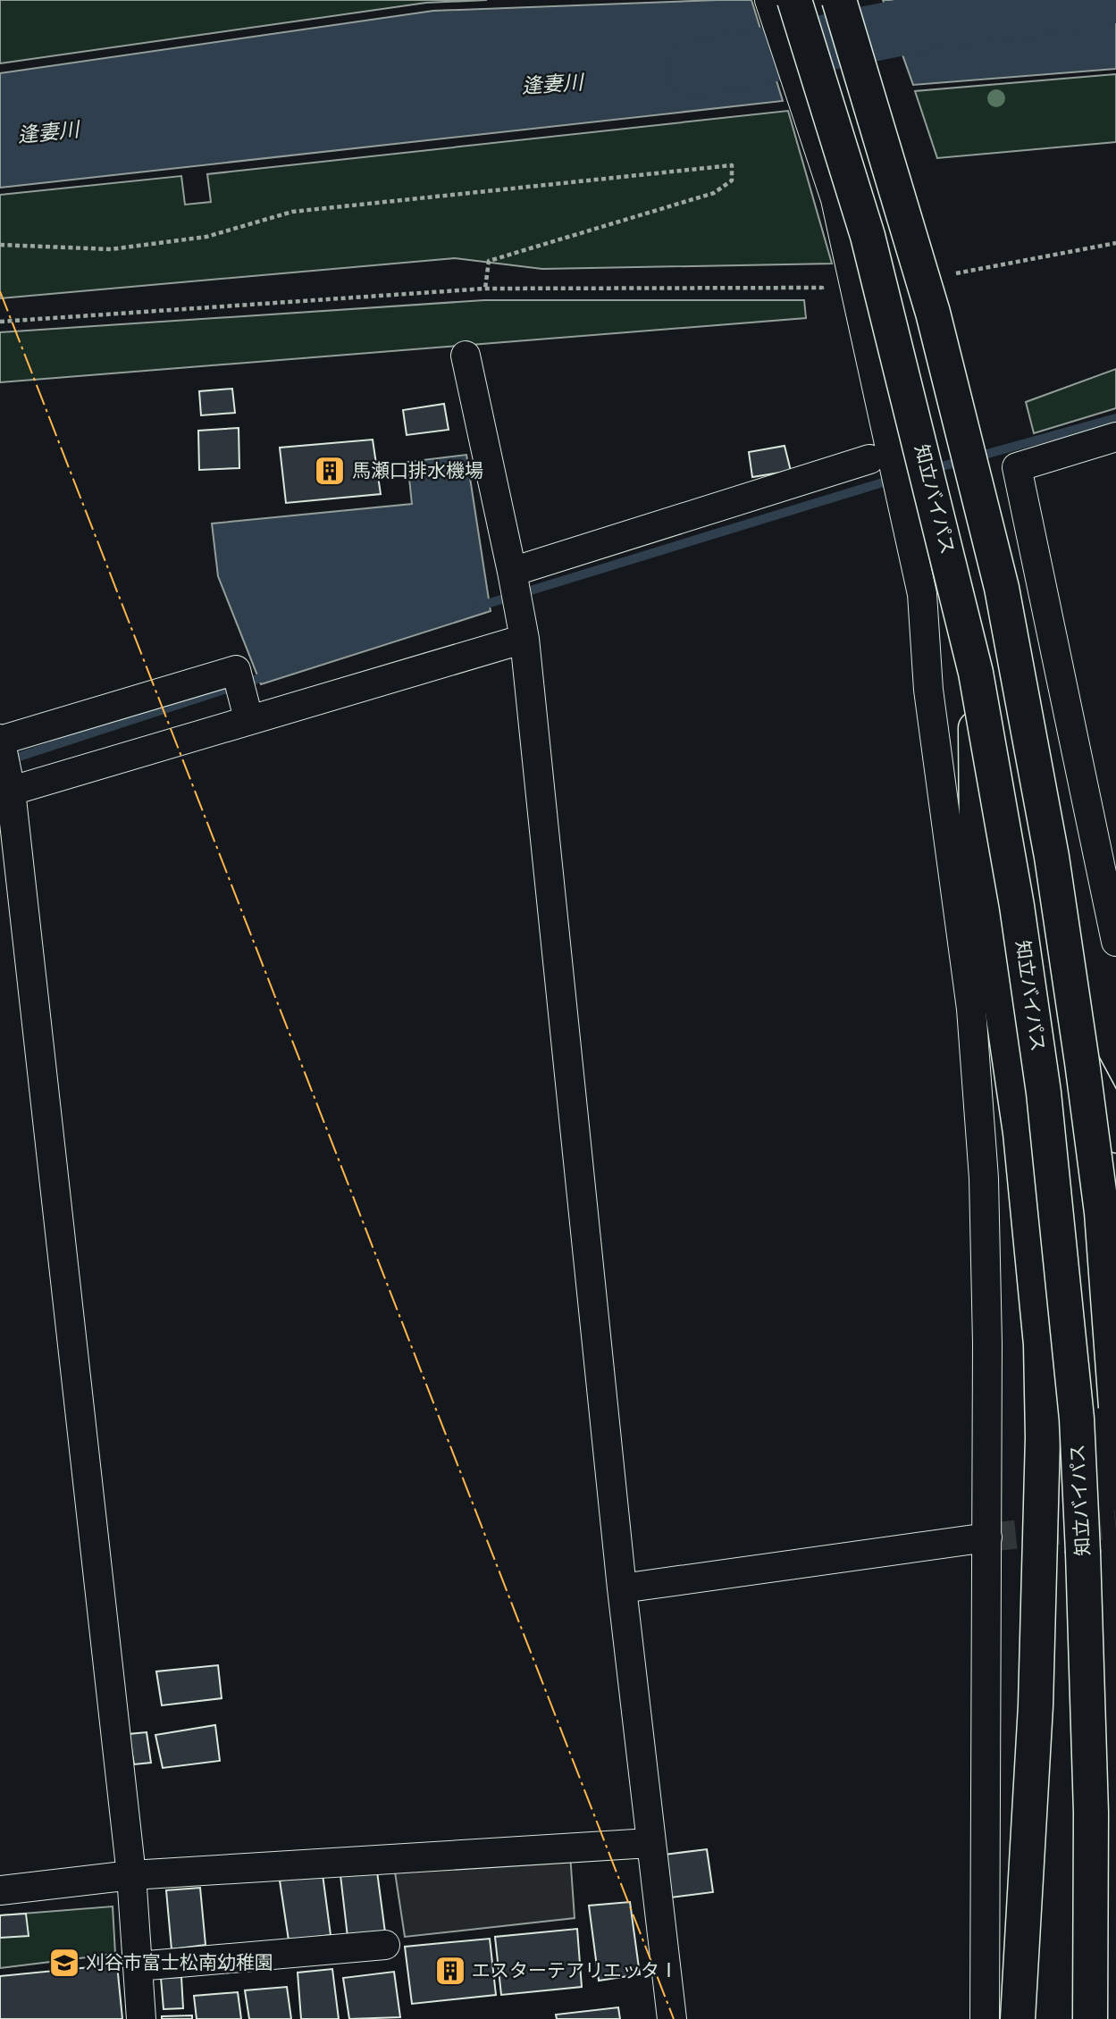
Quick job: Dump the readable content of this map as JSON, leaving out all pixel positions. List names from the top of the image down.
{
  "streets": {
    "highway": ["知立バイパス"]
  },
  "water": ["逢妻川"],
  "places": {
    "building": ["馬瀬口排水機場", "エスターテアリエッタⅠ"],
    "school or university": ["刈谷市富士松南幼稚園"]
  }
}
